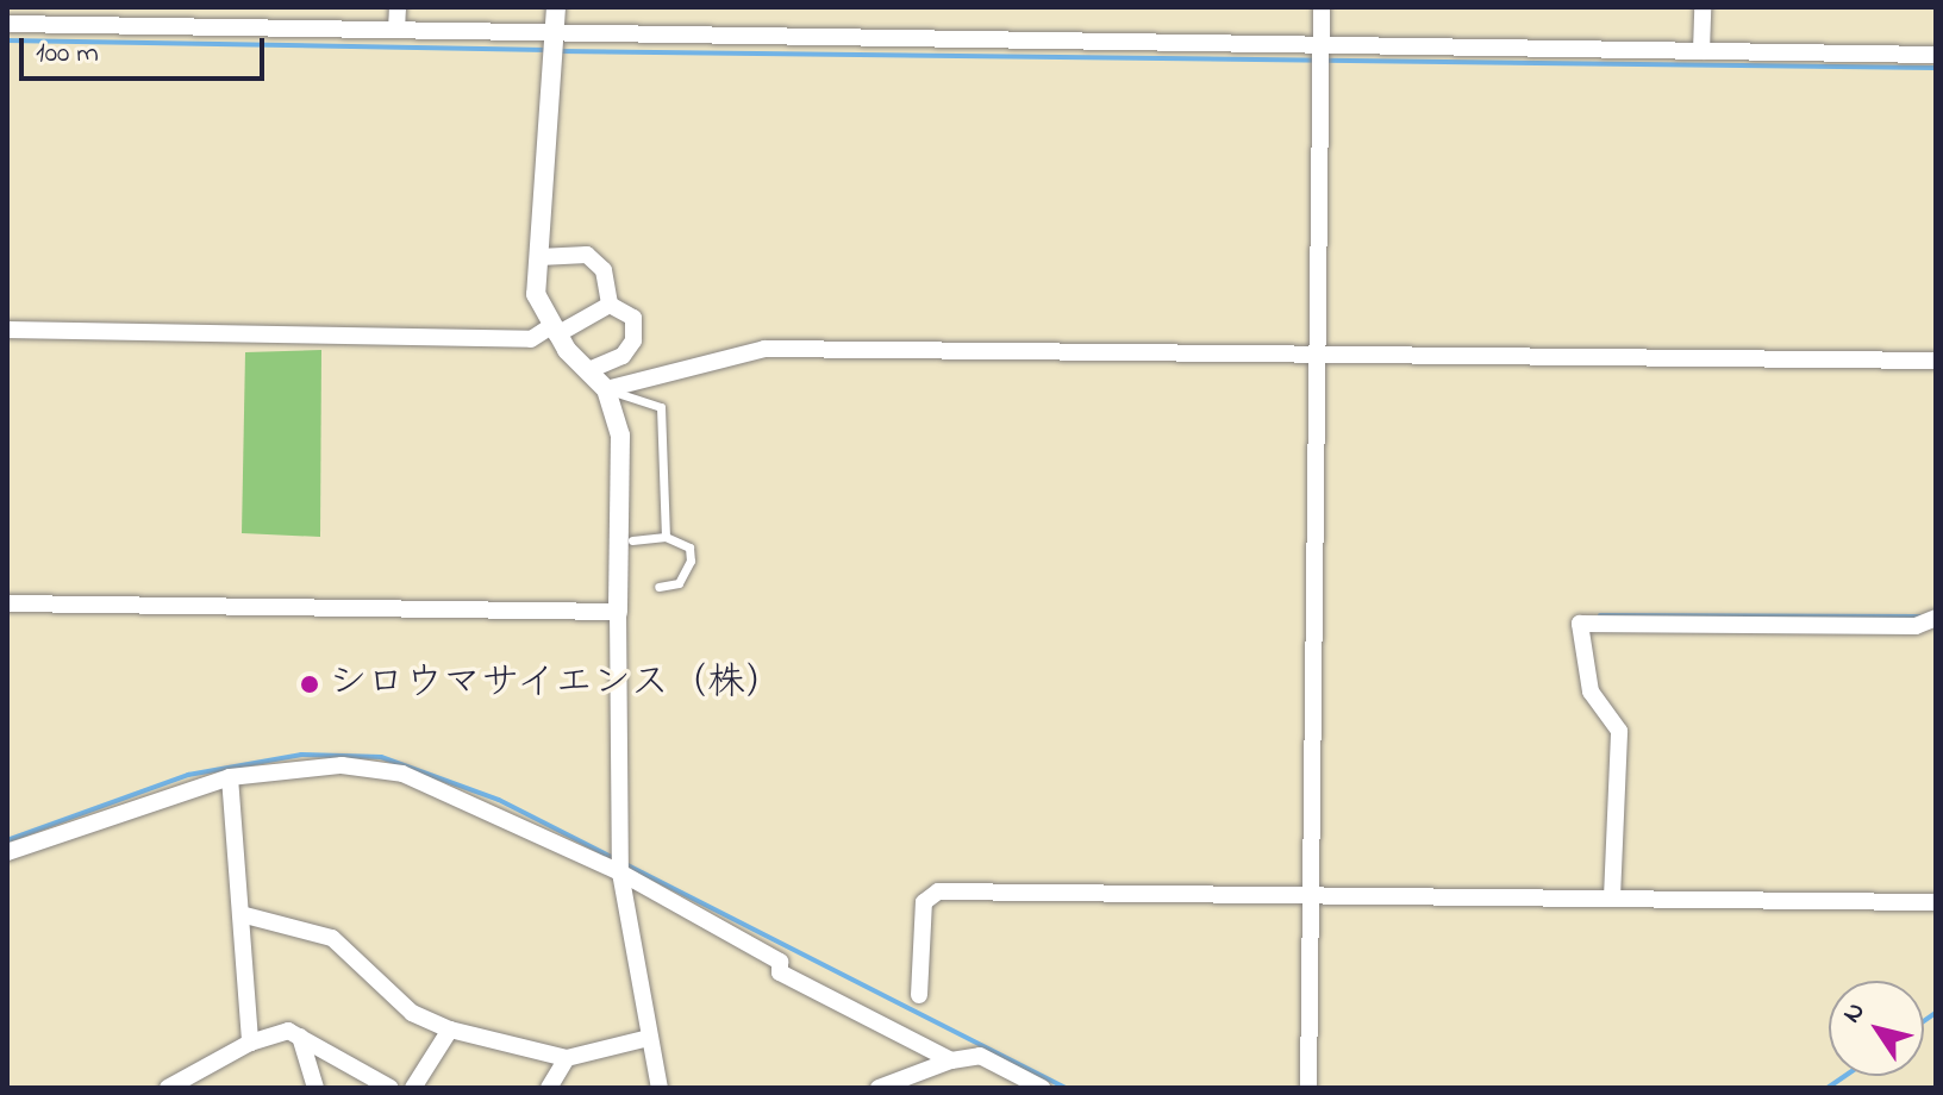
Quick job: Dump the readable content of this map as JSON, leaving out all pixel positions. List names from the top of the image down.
{
  "places": ["シロウマサイエンス（株）"],
  "scale_bar": "100 m",
  "north": "top left"
}
